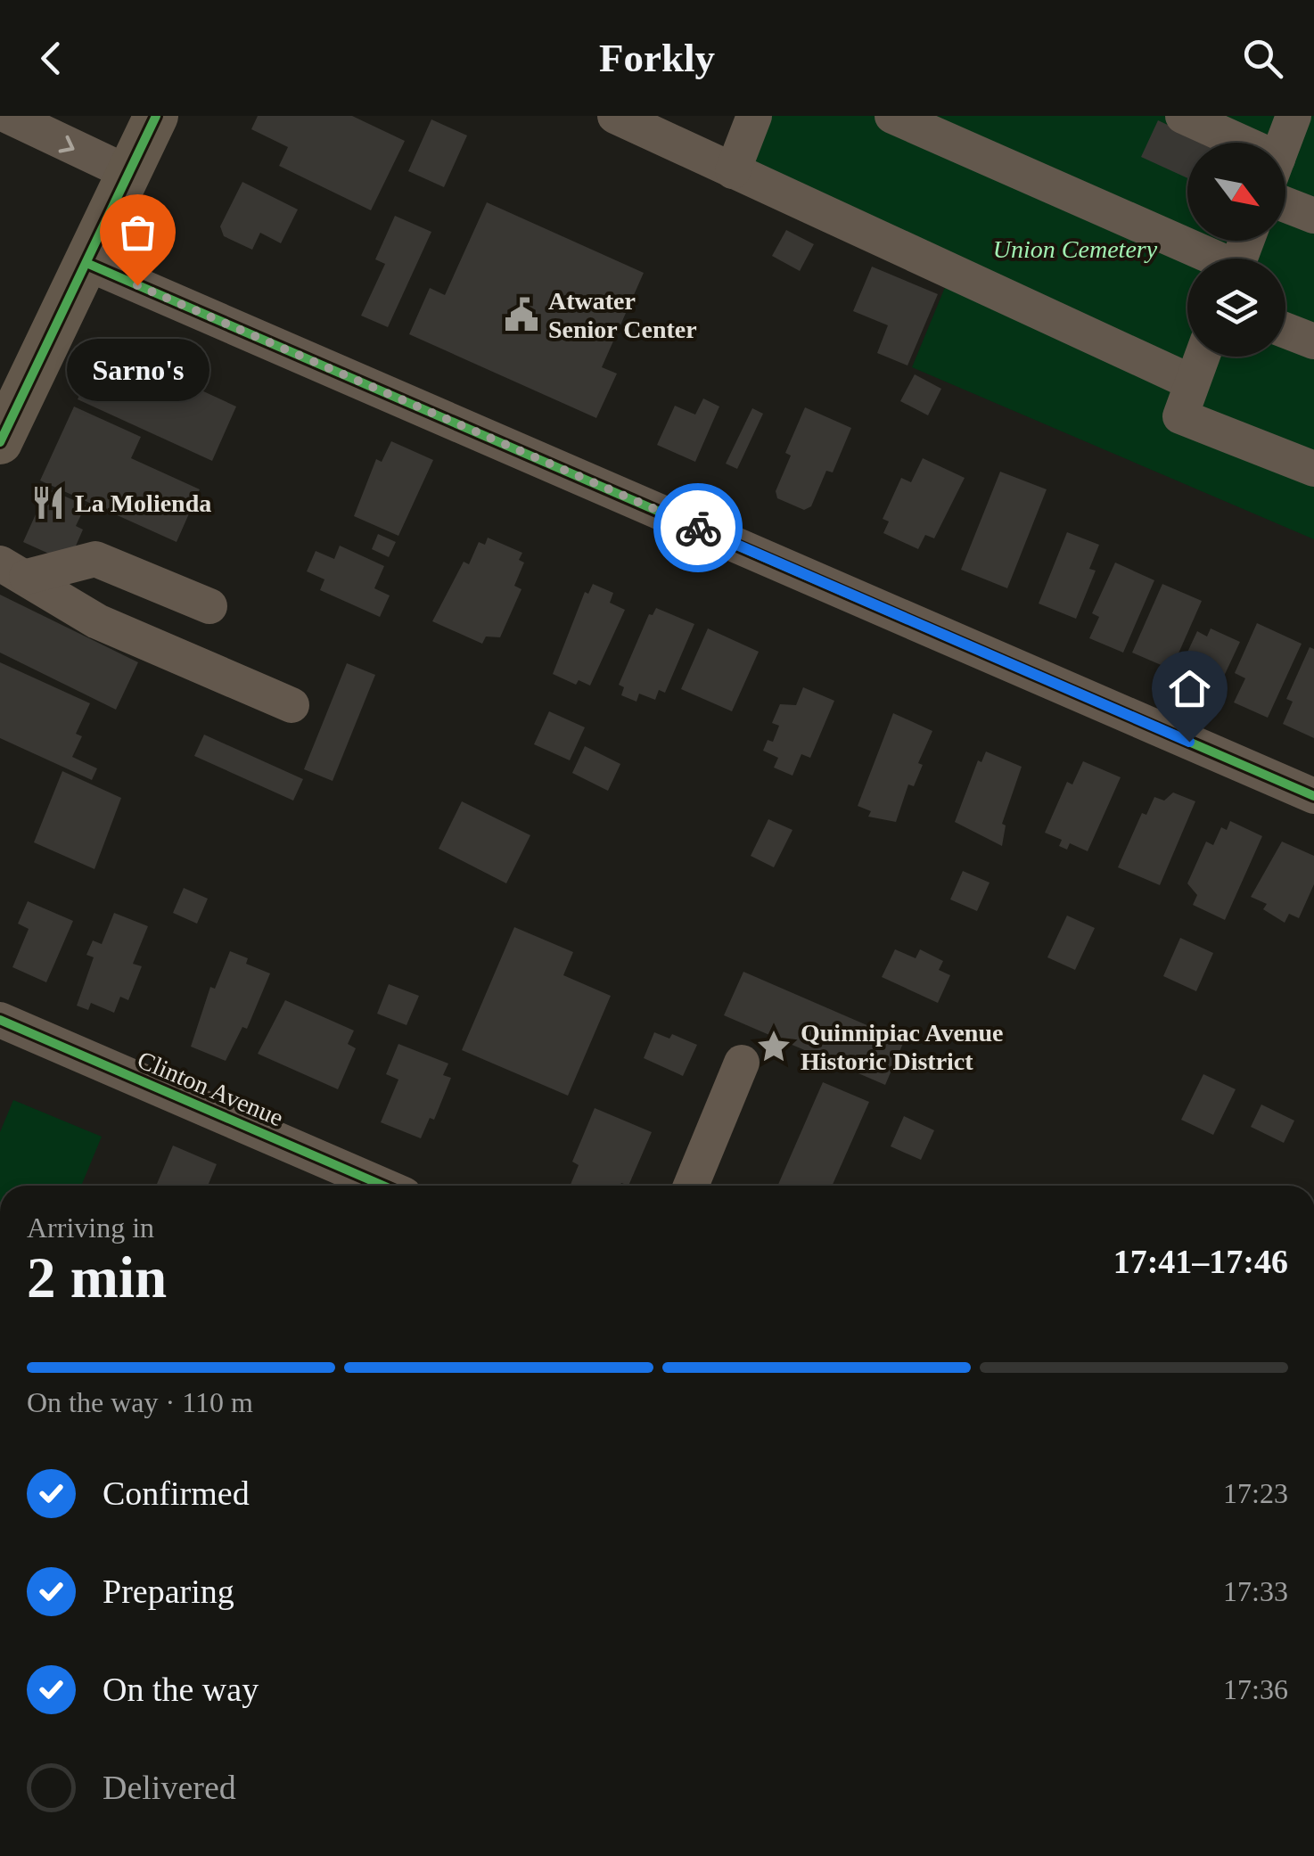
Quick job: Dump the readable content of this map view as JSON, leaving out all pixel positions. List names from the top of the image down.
{
  "streets": {
    "street": ["Clinton Avenue"]
  },
  "parks": ["Union Cemetery"],
  "places": {
    "other": ["Sarno's"],
    "public building": ["Atwater Senior Center"],
    "restaurant": ["La Molienda"],
    "place": ["Quinnipiac Avenue Historic District"]
  },
  "north": "bottom right",
  "page": {
    "header": "Forkly",
    "bubble": "Sarno's",
    "heading": ["2 min", "Arriving in", "17:41–17:46"],
    "bar": "On the way · 110 m",
    "list": [
      ["Confirmed", "17:23"],
      ["Preparing", "17:33"],
      ["On the way", "17:36"],
      "Delivered"
    ]
  }
}
